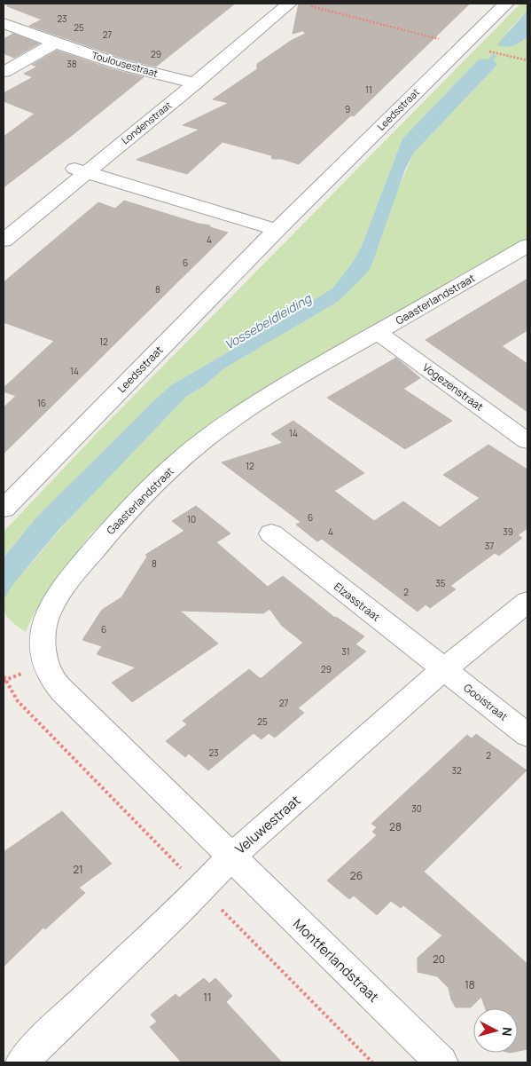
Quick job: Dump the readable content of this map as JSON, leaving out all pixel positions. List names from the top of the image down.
{
  "streets": {
    "street": [
      "Toulousestraat",
      "Leedsstraat",
      "Londenstraat",
      "Gaasterlandstraat",
      "Vogezenstraat",
      "Elzasstraat",
      "Gooistraat",
      "Veluwestraat",
      "Montferlandstraat"
    ]
  },
  "crossings": [
    ["Toulousestraat", "Londenstraat"],
    ["Gaasterlandstraat", "Vogezenstraat"],
    ["Gaasterlandstraat", "Veluwestraat"],
    ["Gaasterlandstraat", "Montferlandstraat"],
    ["Elzasstraat", "Gooistraat"],
    ["Elzasstraat", "Veluwestraat"],
    ["Gooistraat", "Veluwestraat"],
    ["Veluwestraat", "Montferlandstraat"]
  ],
  "water": ["Vossebeldleiding"],
  "house_numbers": [
    "23",
    "25",
    "27",
    "29",
    "38",
    "11",
    "9",
    "4",
    "6",
    "8",
    "12",
    "14",
    "16",
    "14",
    "12",
    "6",
    "10",
    "4",
    "39",
    "37",
    "8",
    "35",
    "2",
    "6",
    "31",
    "29",
    "27",
    "25",
    "23",
    "2",
    "32",
    "30",
    "28",
    "21",
    "26",
    "20",
    "18",
    "11"
  ],
  "north": "right"
}
